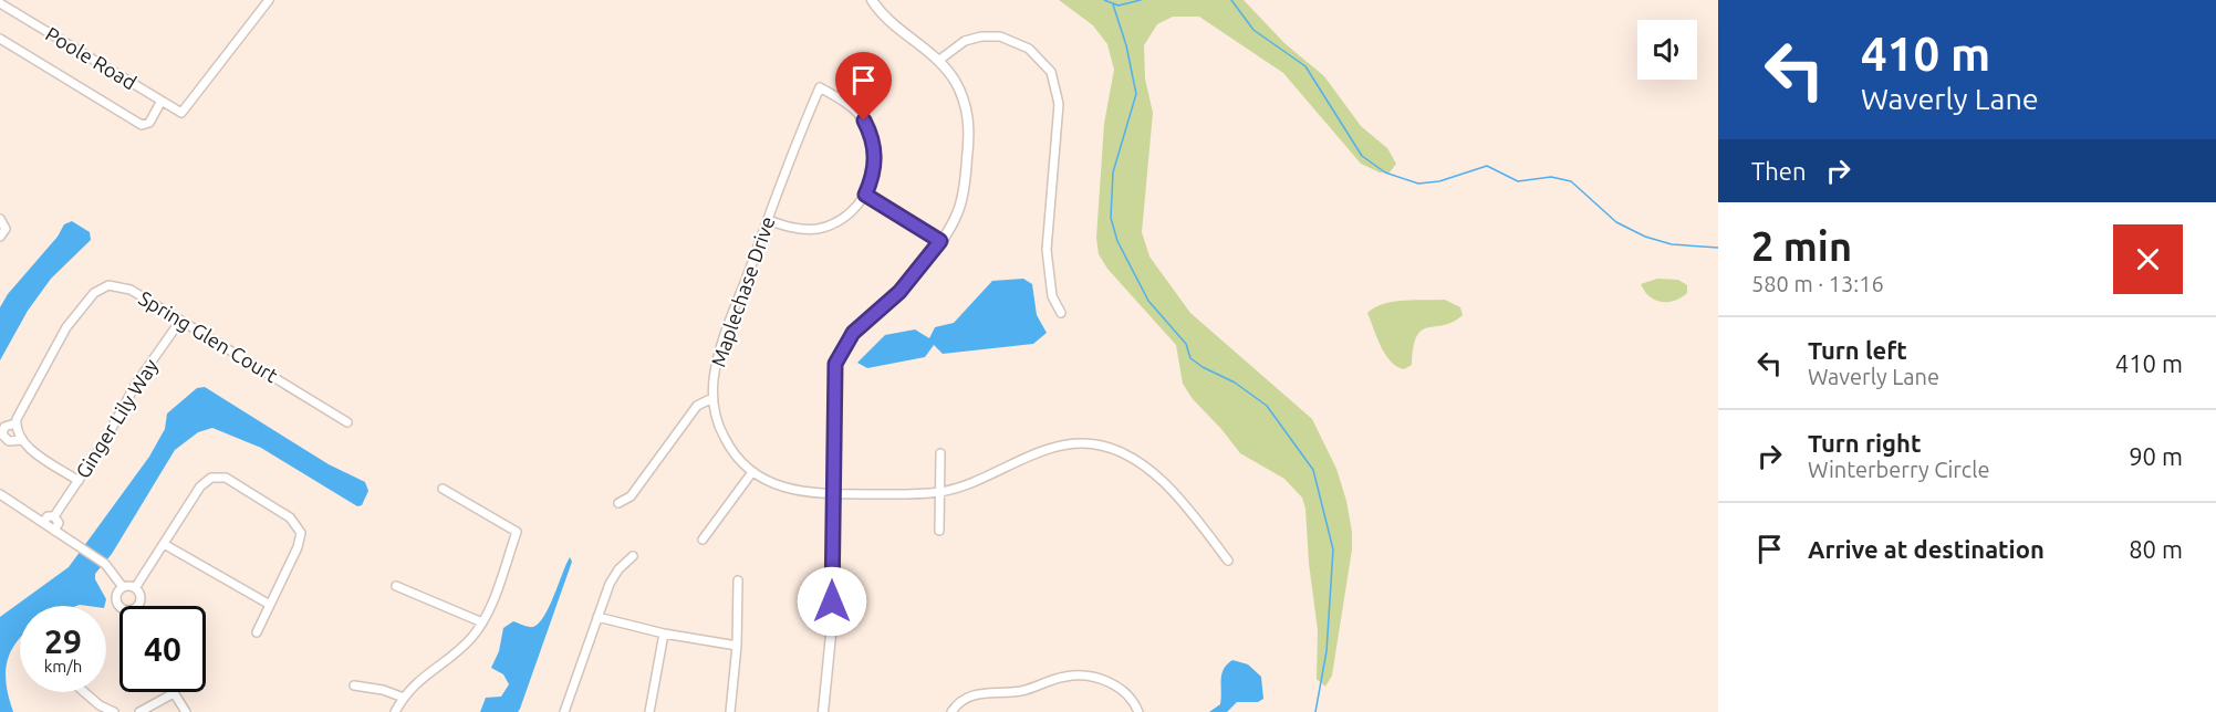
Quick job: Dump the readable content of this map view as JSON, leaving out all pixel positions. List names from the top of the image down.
{
  "streets": {
    "street": [
      "Poole Road",
      "Maplechase Drive",
      "Spring Glen Court",
      "Ginger Lily Way"
    ]
  },
  "crossings": [
    ["Spring Glen Court", "Ginger Lily Way"]
  ],
  "page": {
    "turn": ["410 m", "Waverly Lane"],
    "then": "Then",
    "heading": ["2 min", "580 m · 13:16"],
    "list": [
      {
        "name": "Turn left",
        "note": "Waverly Lane",
        "value": "410 m"
      },
      {
        "name": "Turn right",
        "note": "Winterberry Circle",
        "value": "90 m"
      },
      {
        "name": "Arrive at destination",
        "value": "80 m"
      }
    ],
    "speed": "29 km/h",
    "limit": "40"
  }
}
